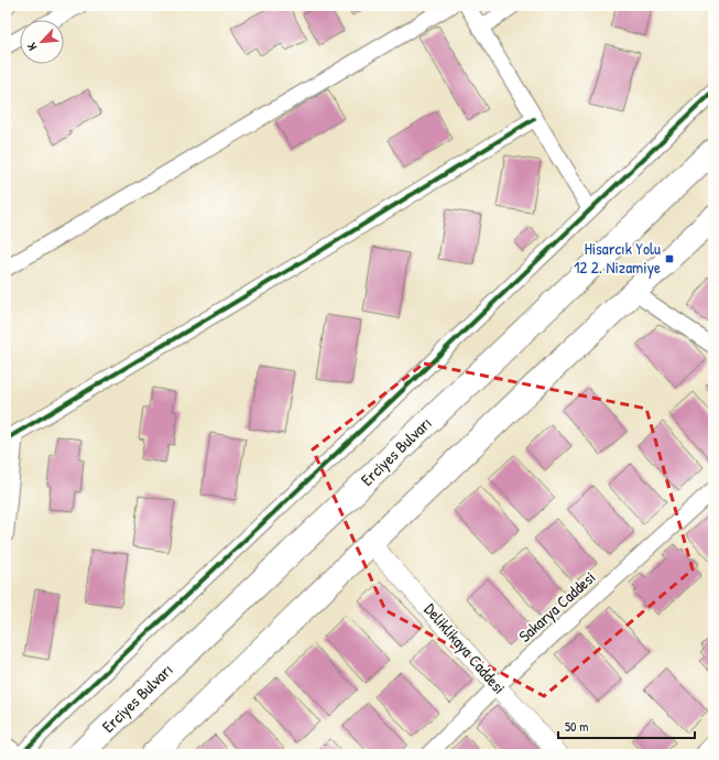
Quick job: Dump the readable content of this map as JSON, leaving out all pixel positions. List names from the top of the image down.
{
  "streets": {
    "highway": ["Erciyes Bulvarı"],
    "street": ["Sakarya Caddesi", "Deliklikaya Caddesi"]
  },
  "crossings": [
    ["Sakarya Caddesi", "Deliklikaya Caddesi"]
  ],
  "places": {
    "transit": ["Hisarcık Yolu 12 2. Nizamiye"]
  },
  "scale_bar": "50 m",
  "north": "bottom left"
}
